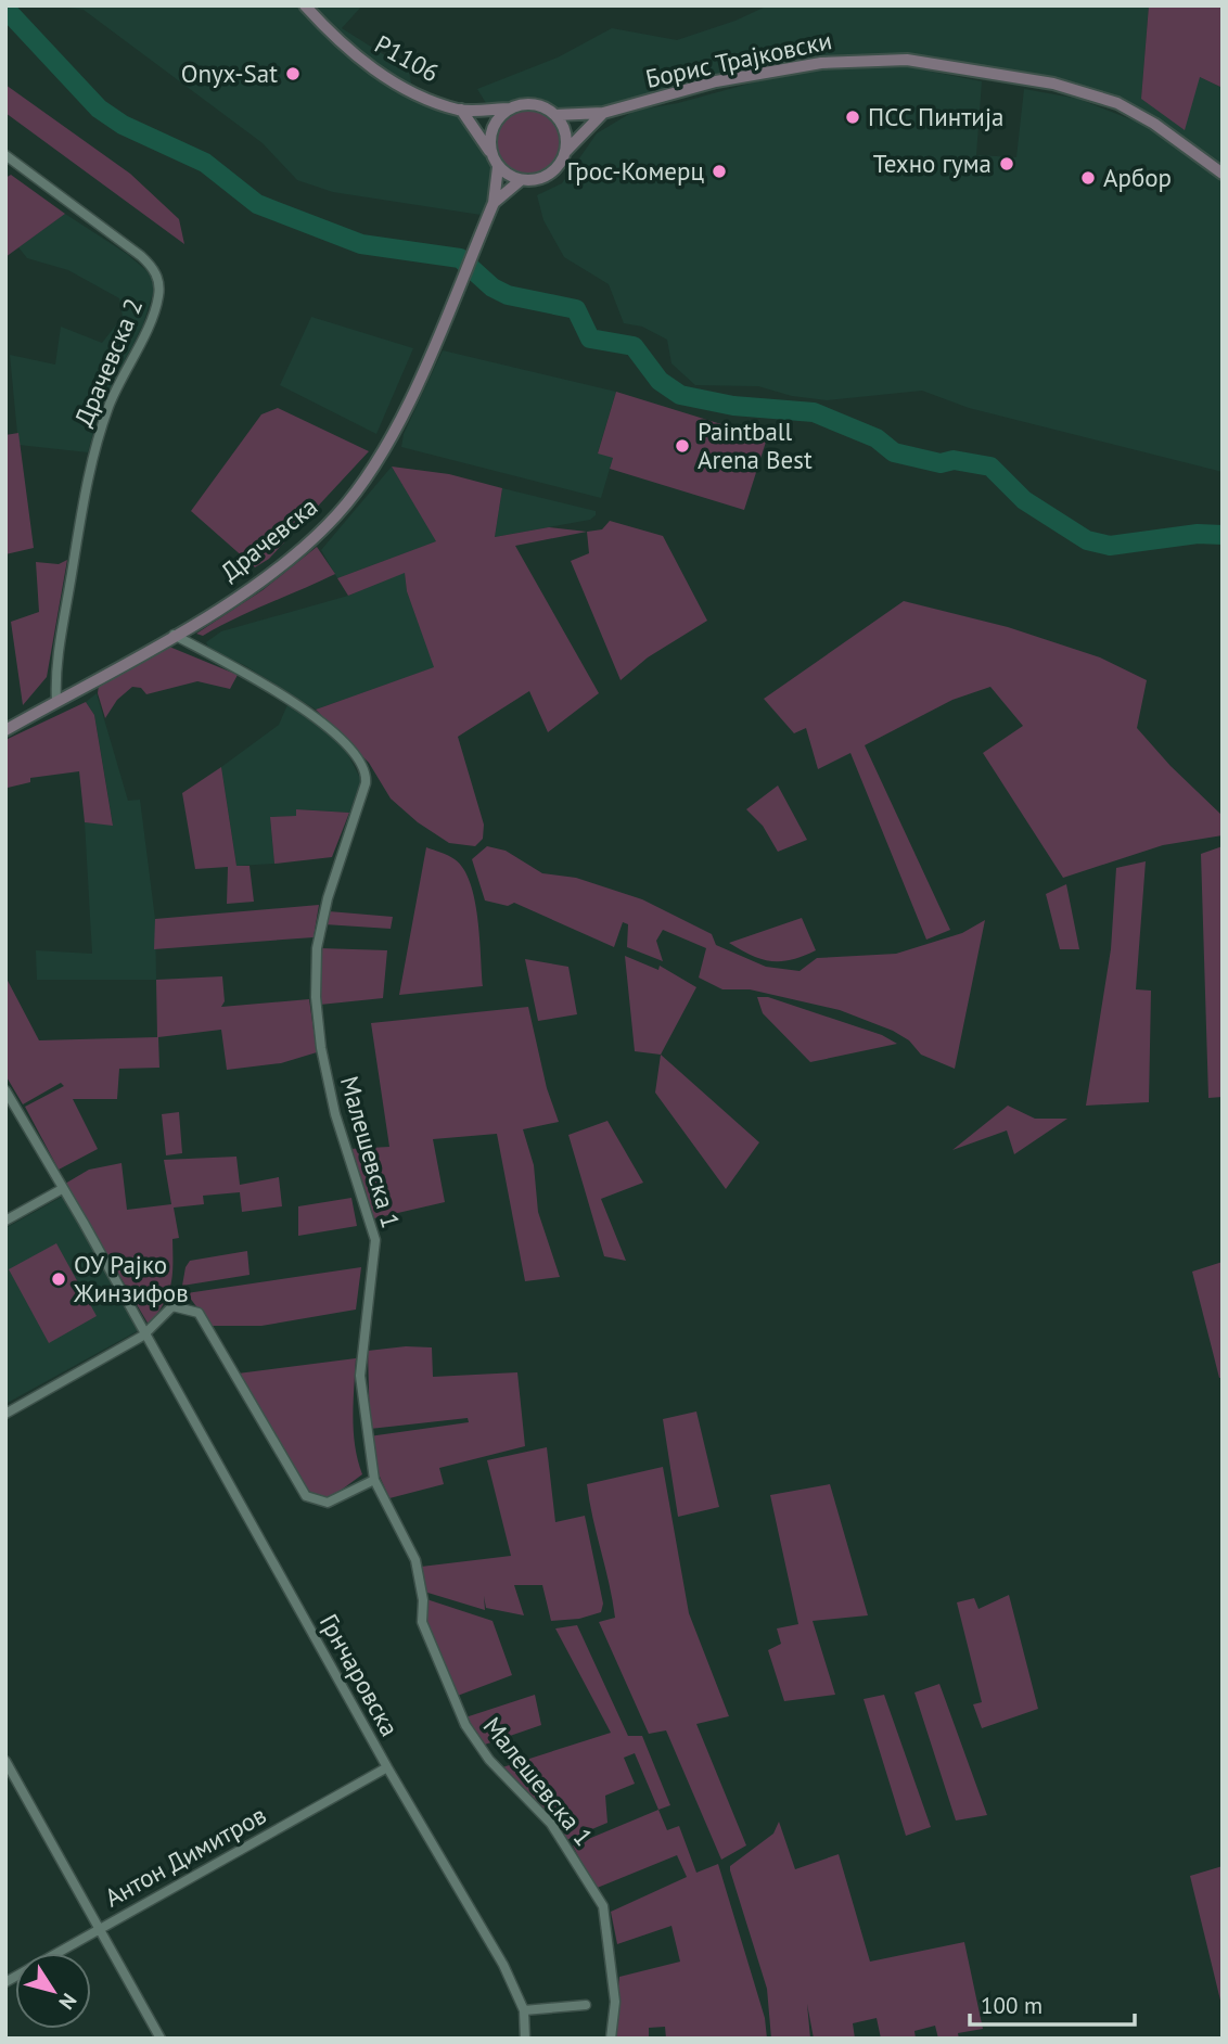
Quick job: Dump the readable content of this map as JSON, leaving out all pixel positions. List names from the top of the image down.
{
  "streets": {
    "main road": ["P1106", "Борис Трајковски", "Драчевска"],
    "street": [
      "Драчевска 2",
      "Малешевска 1",
      "Грнчаровска",
      "Антон Димитров"
    ]
  },
  "crossings": [
    ["P1106", "Борис Трајковски"],
    ["Борис Трајковски", "Драчевска"],
    ["Драчевска 2", "Драчевска"],
    ["Драчевска", "Малешевска 1"],
    ["Грнчаровска", "Антон Димитров"]
  ],
  "places": [
    "Onyx-Sat",
    "ПСС Пинтија",
    "Техно гума",
    "Грос-Комерц",
    "Арбор",
    "Paintball Arena Best",
    "ОУ Рајко Жинзифов"
  ],
  "scale_bar": "100 m",
  "north": "bottom right"
}
